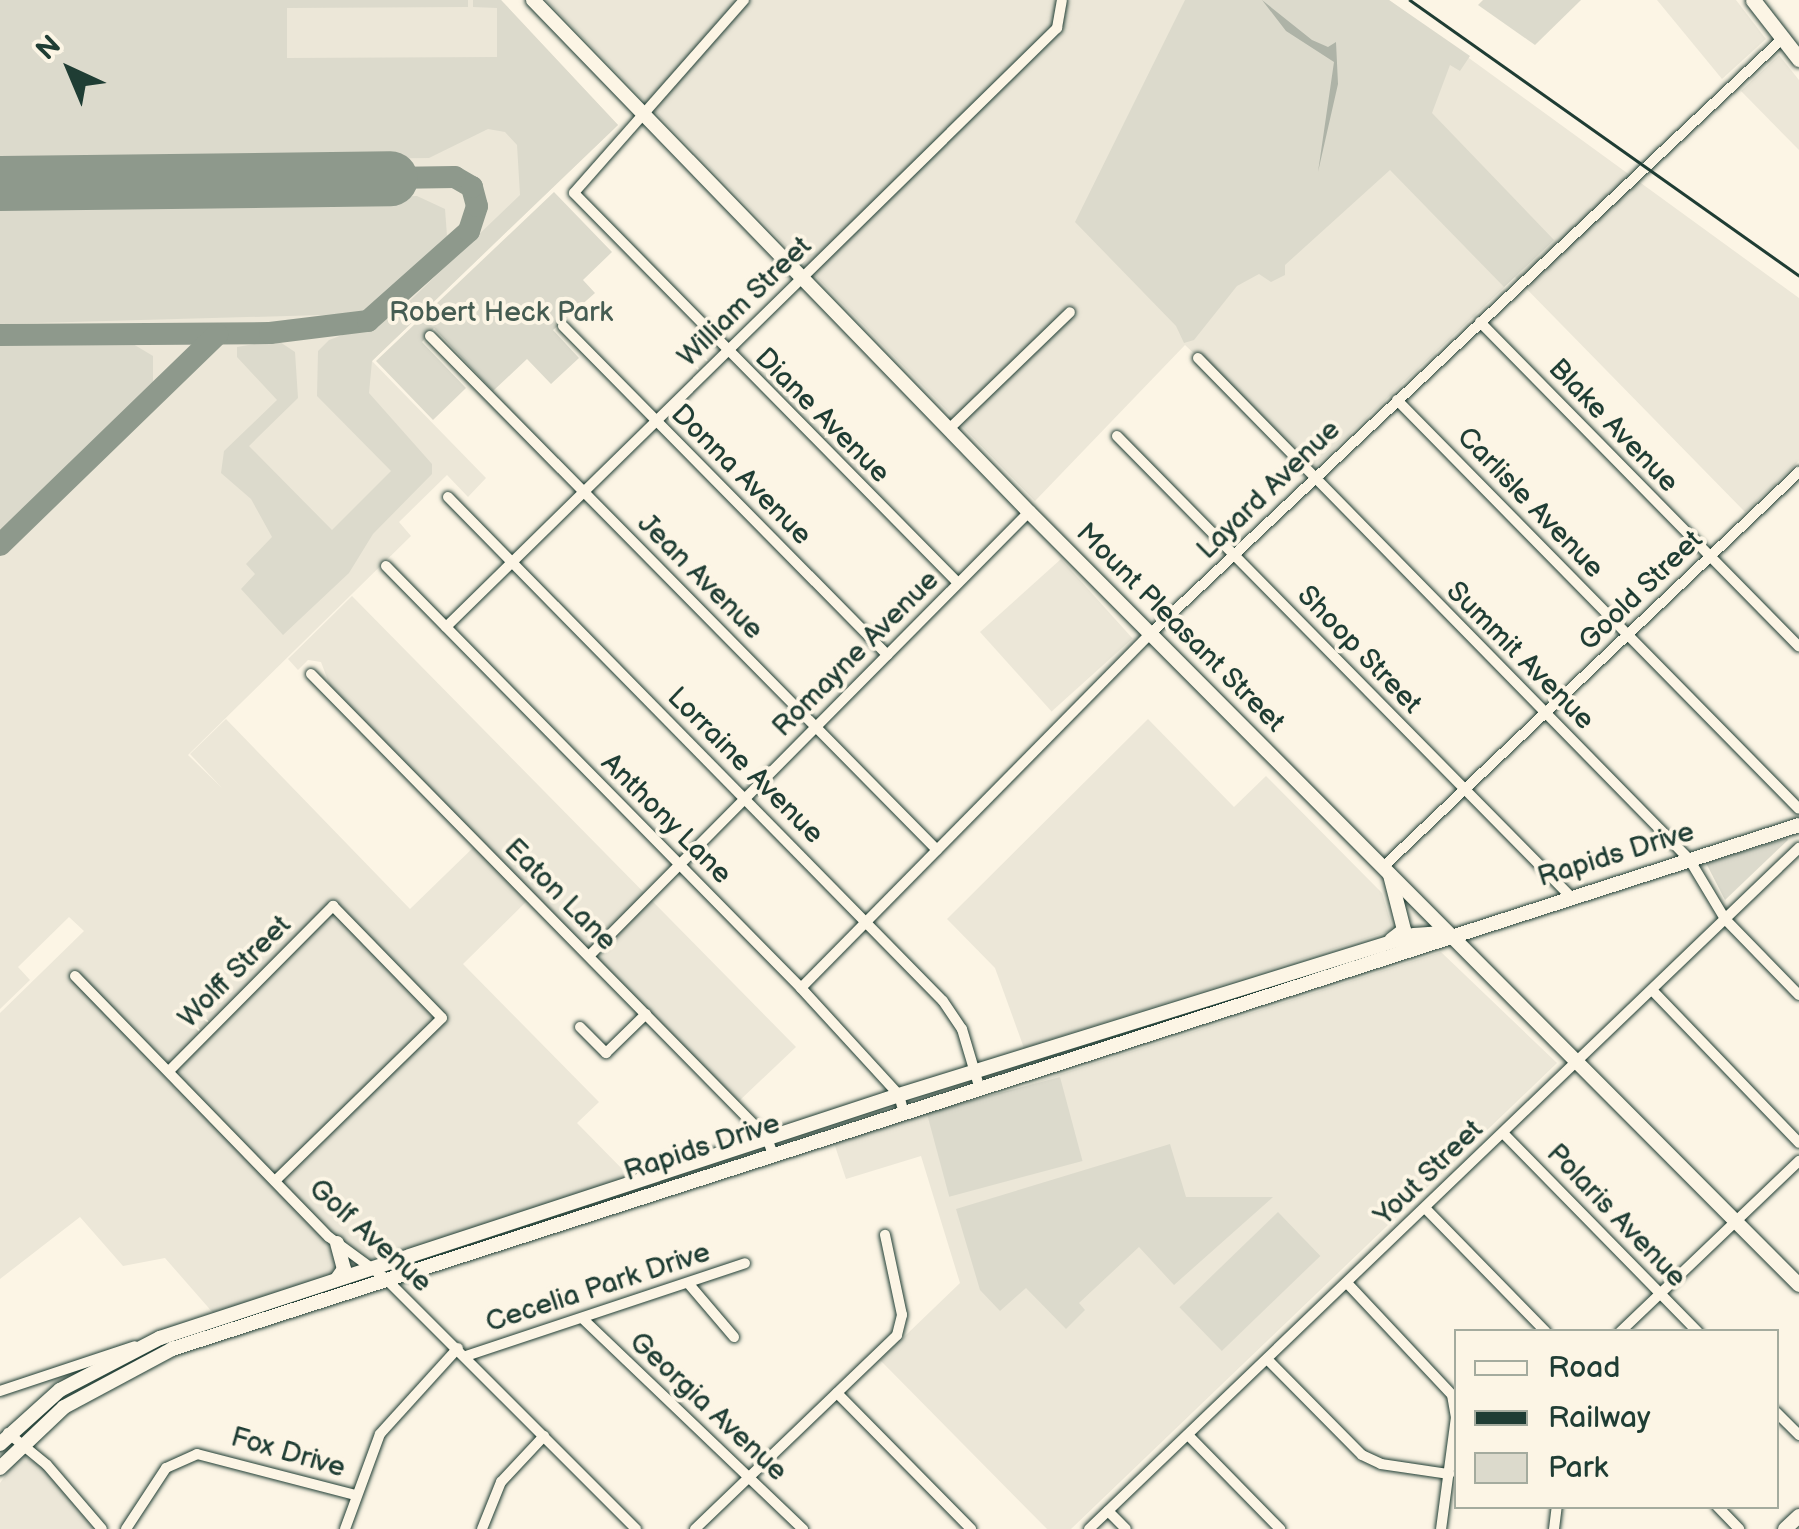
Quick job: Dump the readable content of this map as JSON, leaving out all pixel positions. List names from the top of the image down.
{
  "streets": {
    "street": [
      "William Street",
      "Diane Avenue",
      "Blake Avenue",
      "Donna Avenue",
      "Layard Avenue",
      "Carlisle Avenue",
      "Jean Avenue",
      "Goold Street",
      "Mount Pleasant Street",
      "Shoop Street",
      "Romayne Avenue",
      "Summit Avenue",
      "Lorraine Avenue",
      "Anthony Lane",
      "Rapids Drive",
      "Eaton Lane",
      "Wolff Street",
      "Yout Street",
      "Polaris Avenue",
      "Golf Avenue",
      "Cecelia Park Drive",
      "Georgia Avenue",
      "Fox Drive"
    ]
  },
  "crossings": [
    ["William Street", "Diane Avenue"],
    ["William Street", "Donna Avenue"],
    ["William Street", "Jean Avenue"],
    ["William Street", "Mount Pleasant Street"],
    ["William Street", "Lorraine Avenue"],
    ["William Street", "Anthony Lane"],
    ["Diane Avenue", "Mount Pleasant Street"],
    ["Diane Avenue", "Romayne Avenue"],
    ["Blake Avenue", "Layard Avenue"],
    ["Blake Avenue", "Goold Street"],
    ["Donna Avenue", "Romayne Avenue"],
    ["Layard Avenue", "Carlisle Avenue"],
    ["Layard Avenue", "Jean Avenue"],
    ["Layard Avenue", "Mount Pleasant Street"],
    ["Layard Avenue", "Shoop Street"],
    ["Layard Avenue", "Summit Avenue"],
    ["Layard Avenue", "Lorraine Avenue"],
    ["Layard Avenue", "Anthony Lane"],
    ["Carlisle Avenue", "Goold Street"],
    ["Jean Avenue", "Romayne Avenue"],
    ["Goold Street", "Mount Pleasant Street"],
    ["Goold Street", "Shoop Street"],
    ["Goold Street", "Summit Avenue"],
    ["Mount Pleasant Street", "Romayne Avenue"],
    ["Mount Pleasant Street", "Rapids Drive"],
    ["Mount Pleasant Street", "Yout Street"],
    ["Shoop Street", "Rapids Drive"],
    ["Romayne Avenue", "Lorraine Avenue"],
    ["Romayne Avenue", "Anthony Lane"],
    ["Romayne Avenue", "Eaton Lane"],
    ["Summit Avenue", "Rapids Drive"],
    ["Summit Avenue", "Yout Street"],
    ["Lorraine Avenue", "Rapids Drive"],
    ["Anthony Lane", "Rapids Drive"],
    ["Rapids Drive", "Eaton Lane"],
    ["Rapids Drive", "Golf Avenue"],
    ["Wolff Street", "Golf Avenue"],
    ["Yout Street", "Polaris Avenue"],
    ["Golf Avenue", "Cecelia Park Drive"],
    ["Cecelia Park Drive", "Georgia Avenue"]
  ],
  "parks": ["Robert Heck Park"],
  "legend": ["Road", "Railway", "Park"],
  "north": "top left"
}
